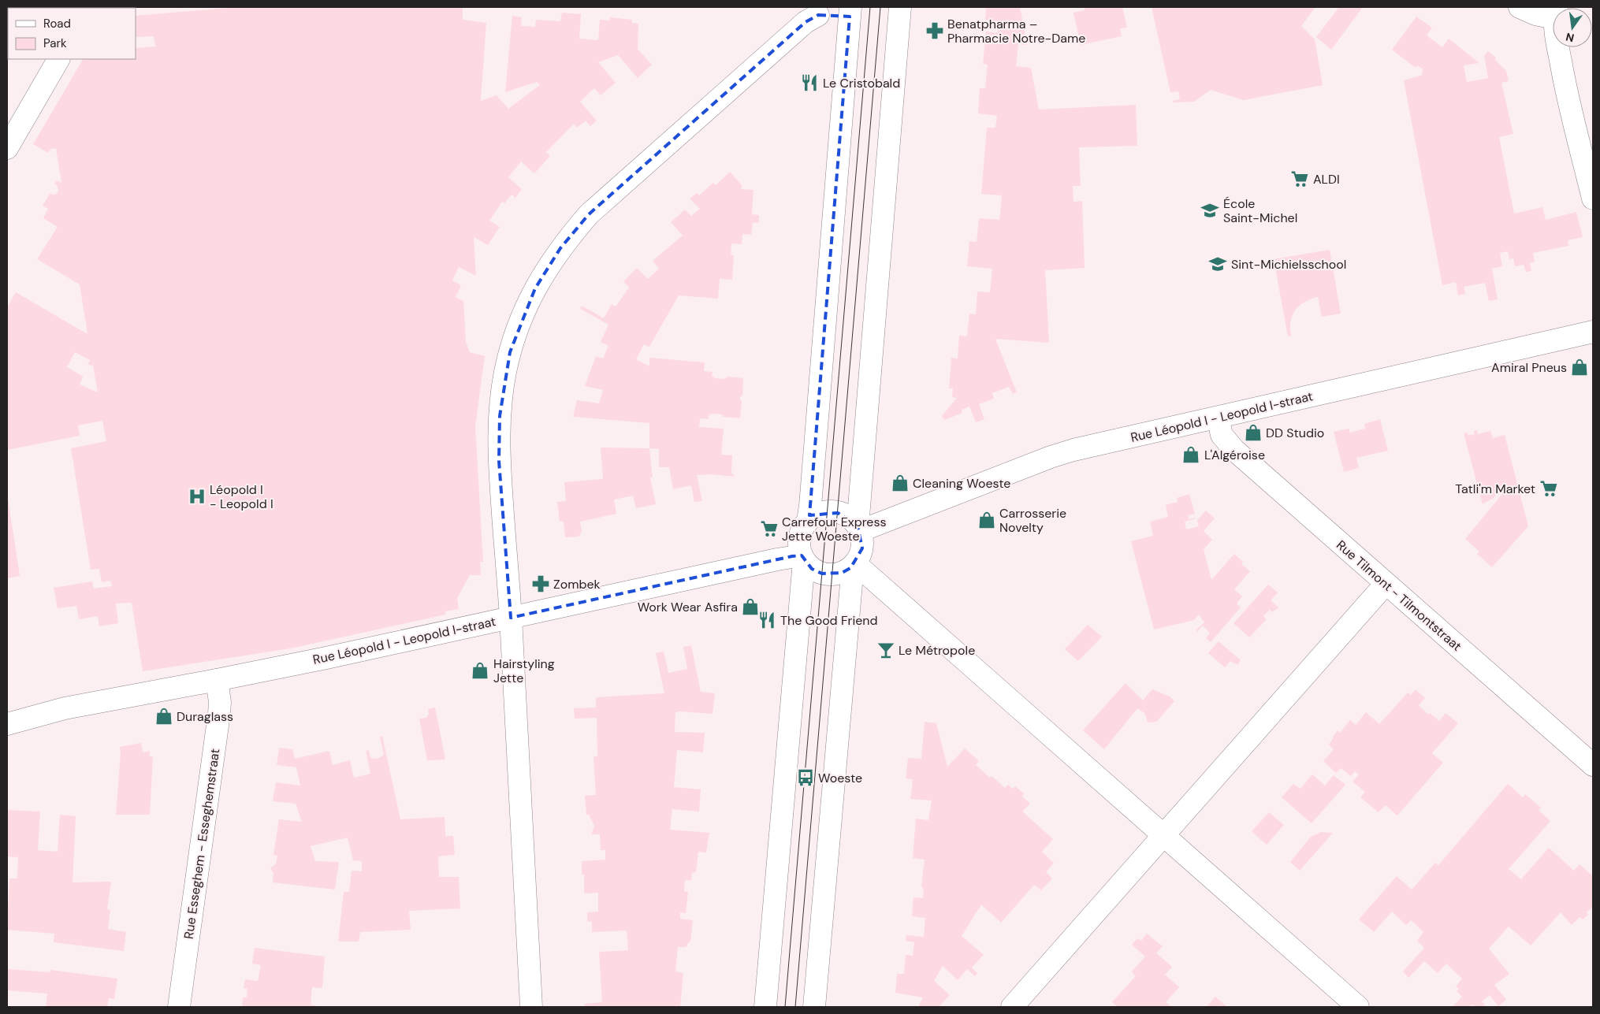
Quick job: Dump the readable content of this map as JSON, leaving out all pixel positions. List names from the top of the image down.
{
  "streets": {
    "street": ["Rue Léopold I - Leopold I-straat", "Rue Tilmont - Tilmontstraat", "Rue Esseghem - Esseghemstraat"]
  },
  "crossings": [
    ["Rue Léopold I - Leopold I-straat", "Rue Tilmont - Tilmontstraat"],
    ["Rue Léopold I - Leopold I-straat", "Rue Esseghem - Esseghemstraat"]
  ],
  "places": {
    "pharmacy": ["Benatpharma – Pharmacie Notre-Dame", "Zombek"],
    "restaurant": ["Le Cristobald", "The Good Friend"],
    "supermarket": ["ALDI", "Tatli'm Market", "Carrefour Express Jette Woeste"],
    "school or university": ["École Saint-Michel", "Sint-Michielsschool"],
    "shop": [
      "Amiral Pneus",
      "DD Studio",
      "L'Algéroise",
      "Cleaning Woeste",
      "Carrosserie Novelty",
      "Work Wear Asfira",
      "Hairstyling Jette",
      "Duraglass"
    ],
    "hospital": ["Léopold I - Leopold I"],
    "bar": ["Le Métropole"],
    "bus stop": ["Woeste"]
  },
  "legend": ["Road", "Park"],
  "north": "bottom"
}
